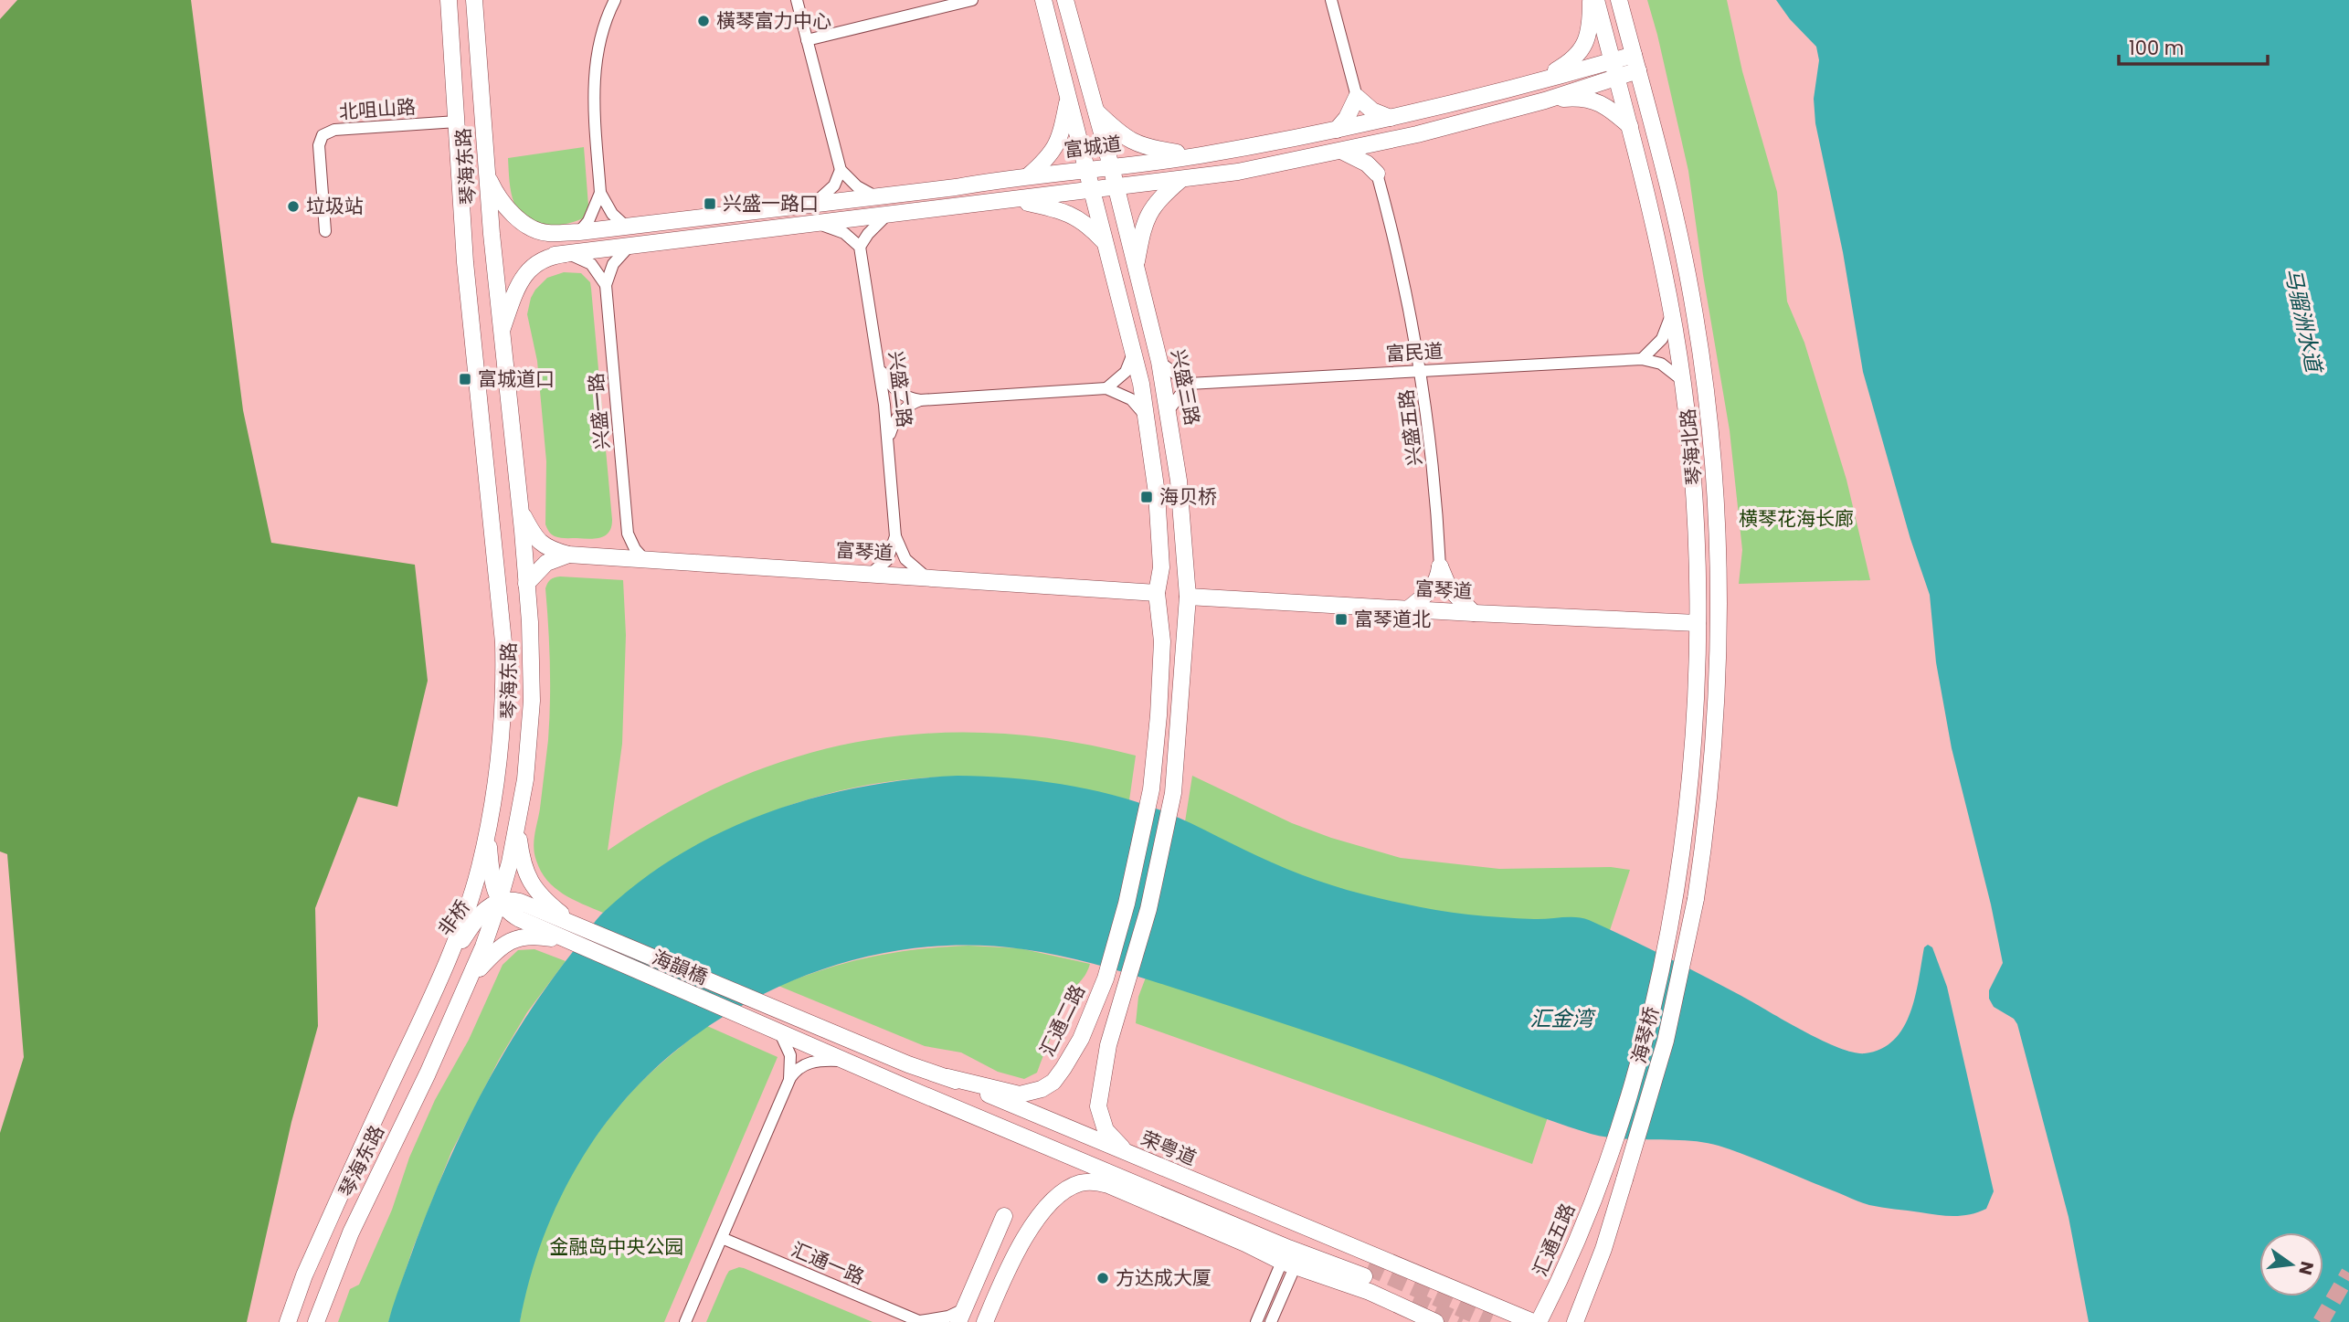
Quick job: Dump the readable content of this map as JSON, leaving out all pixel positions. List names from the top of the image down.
{
  "streets": {
    "main road": [
      "富城道",
      "琴海东路",
      "兴盛三路",
      "琴海北路",
      "富琴道",
      "非桥",
      "海韻橋",
      "汇通二路",
      "海琴桥",
      "荣粤道",
      "汇通五路"
    ],
    "street": [
      "北咀山路",
      "富民道",
      "兴盛二路",
      "兴盛一路",
      "兴盛五路",
      "汇通一路"
    ]
  },
  "crossings": [
    ["北咀山路", "琴海东路"],
    ["富城道", "琴海东路"],
    ["富城道", "兴盛三路"],
    ["富城道", "琴海北路"],
    ["琴海东路", "非桥"],
    ["富民道", "兴盛五路"],
    ["兴盛三路", "富琴道"],
    ["兴盛三路", "荣粤道"],
    ["兴盛二路", "富琴道"],
    ["兴盛一路", "富琴道"],
    ["琴海北路", "富琴道"],
    ["琴海北路", "海琴桥"],
    ["富琴道", "汇通二路"],
    ["非桥", "海韻橋"],
    ["海韻橋", "荣粤道"],
    ["汇通二路", "荣粤道"],
    ["海琴桥", "汇通五路"]
  ],
  "water": ["马骝洲水道", "汇金湾"],
  "parks": ["横琴花海长廊", "金融岛中央公园"],
  "places": {
    "other": ["橫琴富力中心", "垃圾站", "方达成大厦"],
    "transit": [
      "兴盛一路口",
      "富城道口",
      "海贝桥",
      "富琴道北"
    ]
  },
  "scale_bar": "100 m",
  "north": "right"
}
